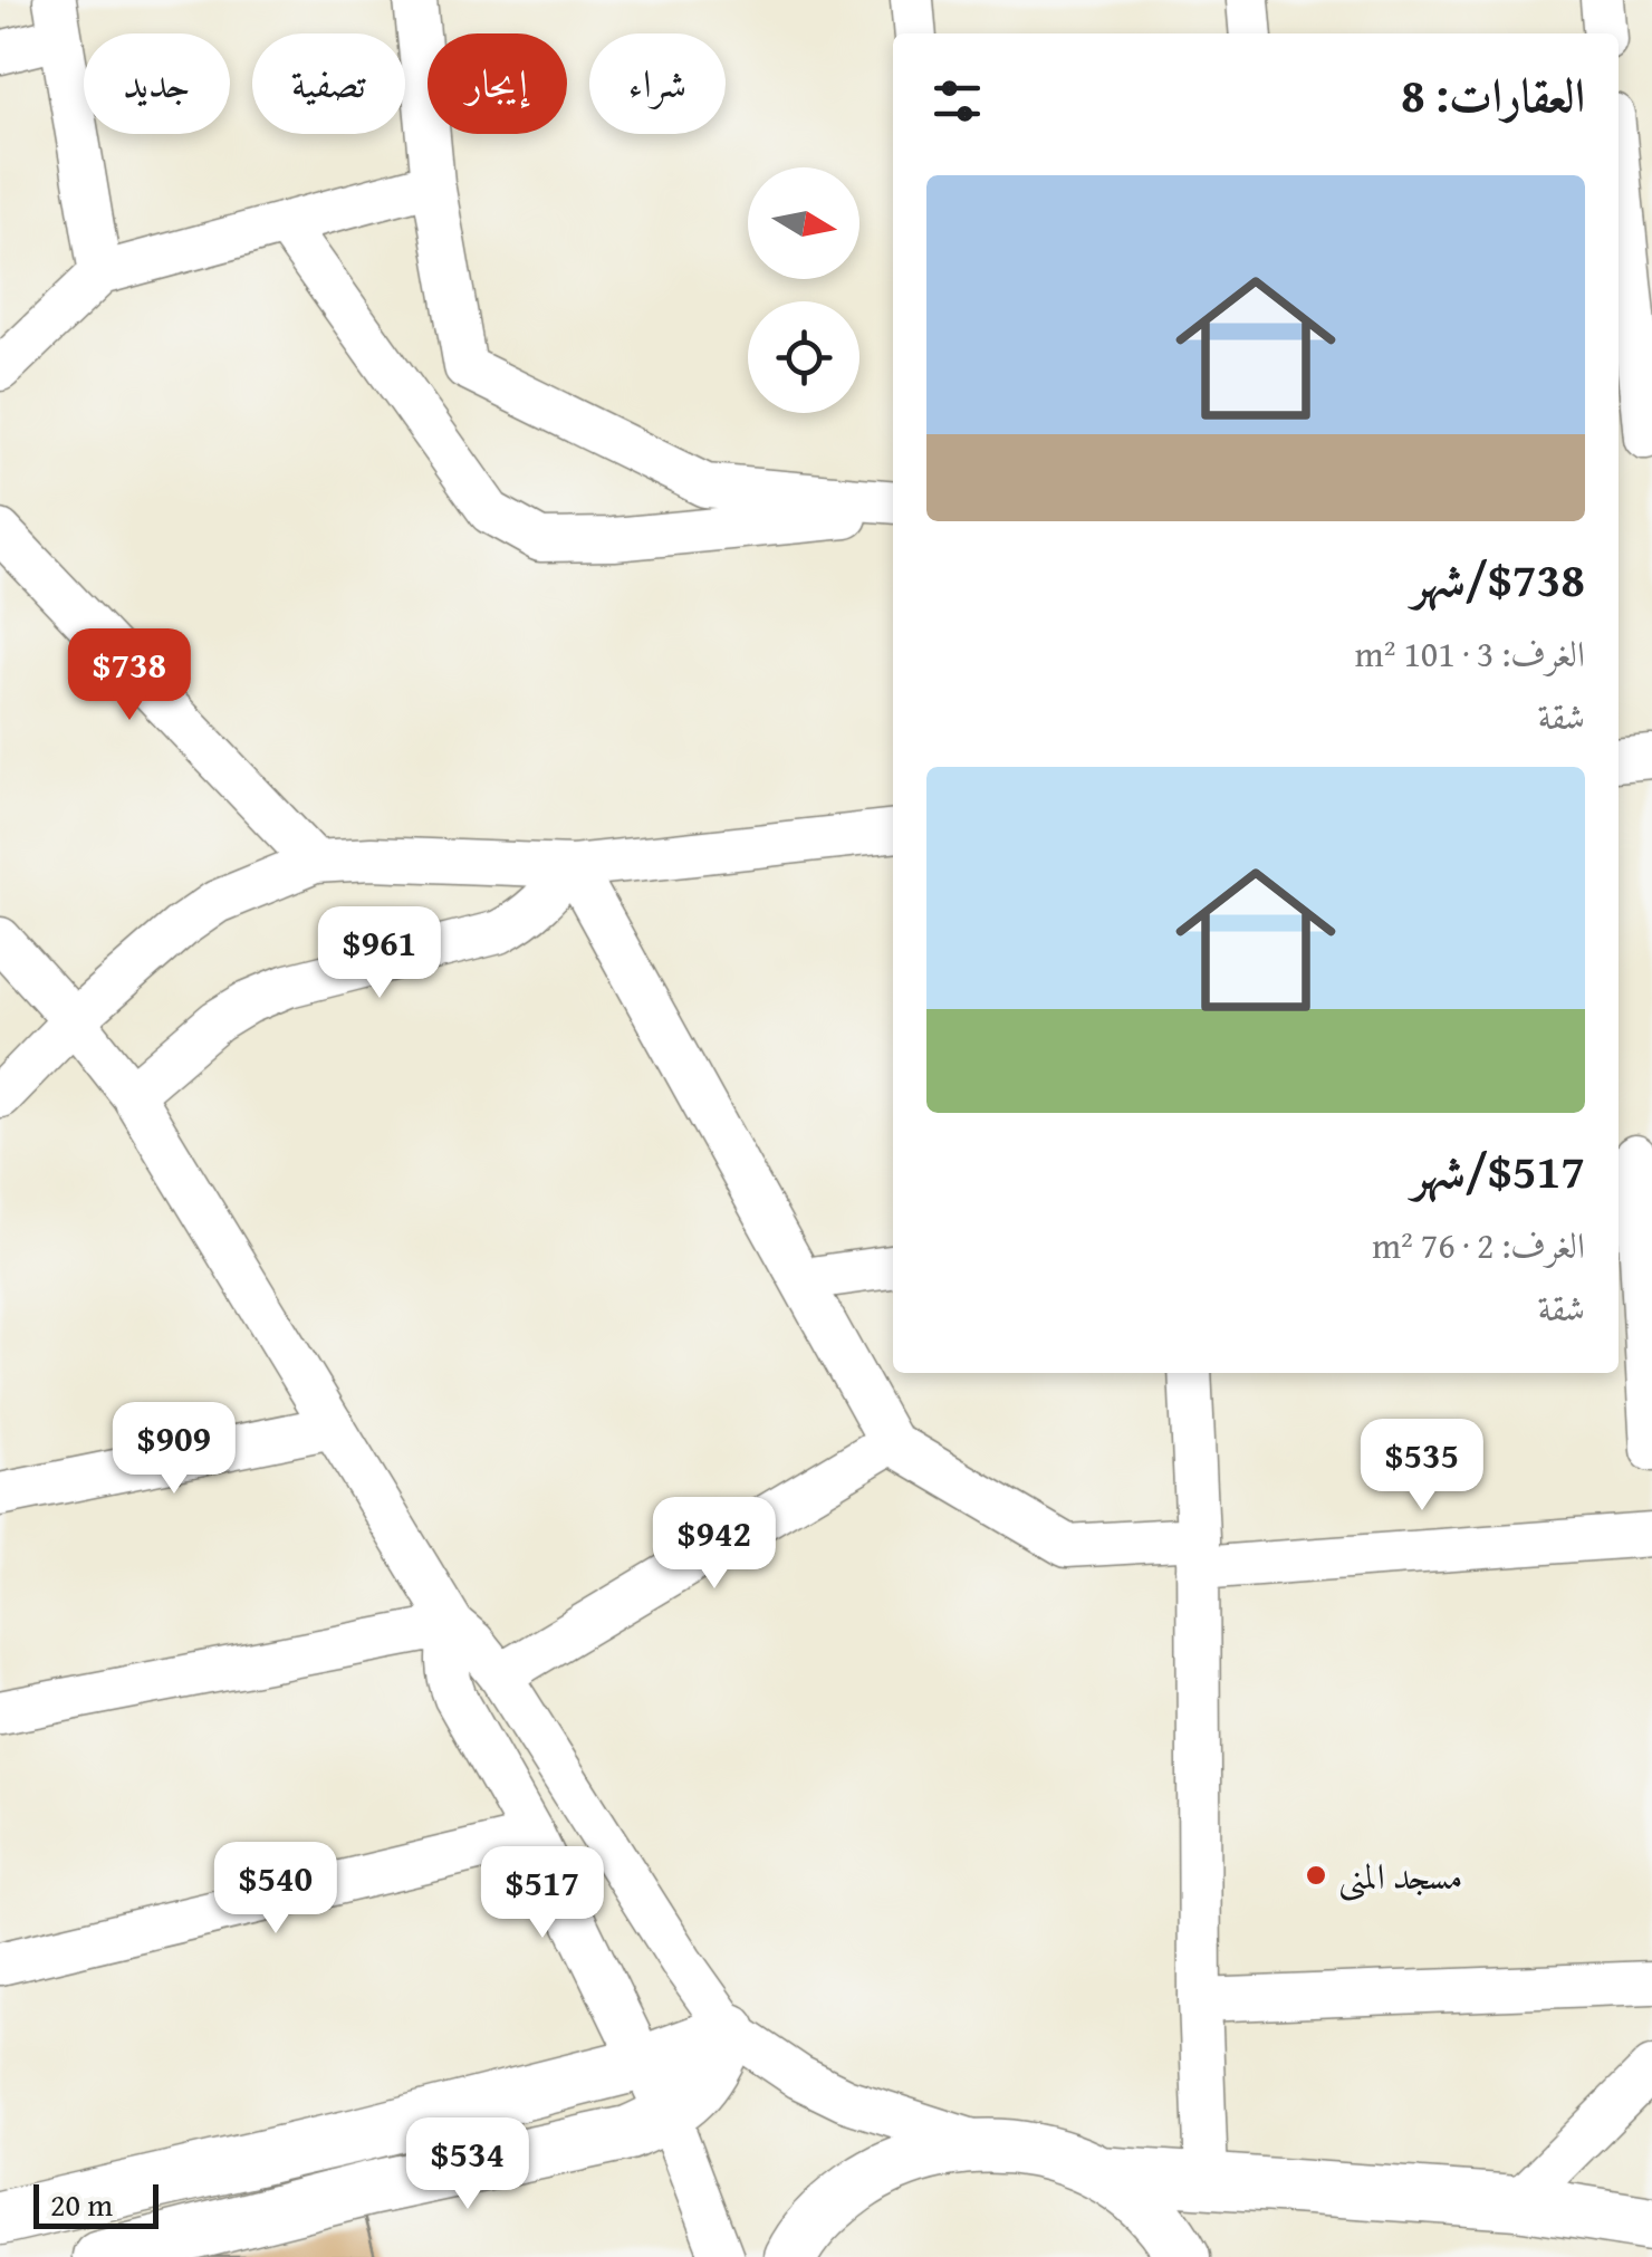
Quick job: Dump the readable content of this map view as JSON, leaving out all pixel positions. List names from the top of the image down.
{
  "places": ["مسجد المنى"],
  "scale_bar": "20 m",
  "north": "right",
  "page": {
    "chip": [
      "شراء",
      "إيجار",
      "تصفية",
      "جديد"
    ],
    "heading": "العقارات: 8",
    "list": [
      {
        "name": "$738/شهر",
        "note": "الغرف: 3 · 101 m² · شقة"
      },
      {
        "name": "$517/شهر",
        "note": "الغرف: 2 · 76 m² · شقة"
      }
    ],
    "price": [
      "$738",
      "$961",
      "$909",
      "$535",
      "$942",
      "$540",
      "$517",
      "$534"
    ],
    "scale": "20 m"
  }
}
